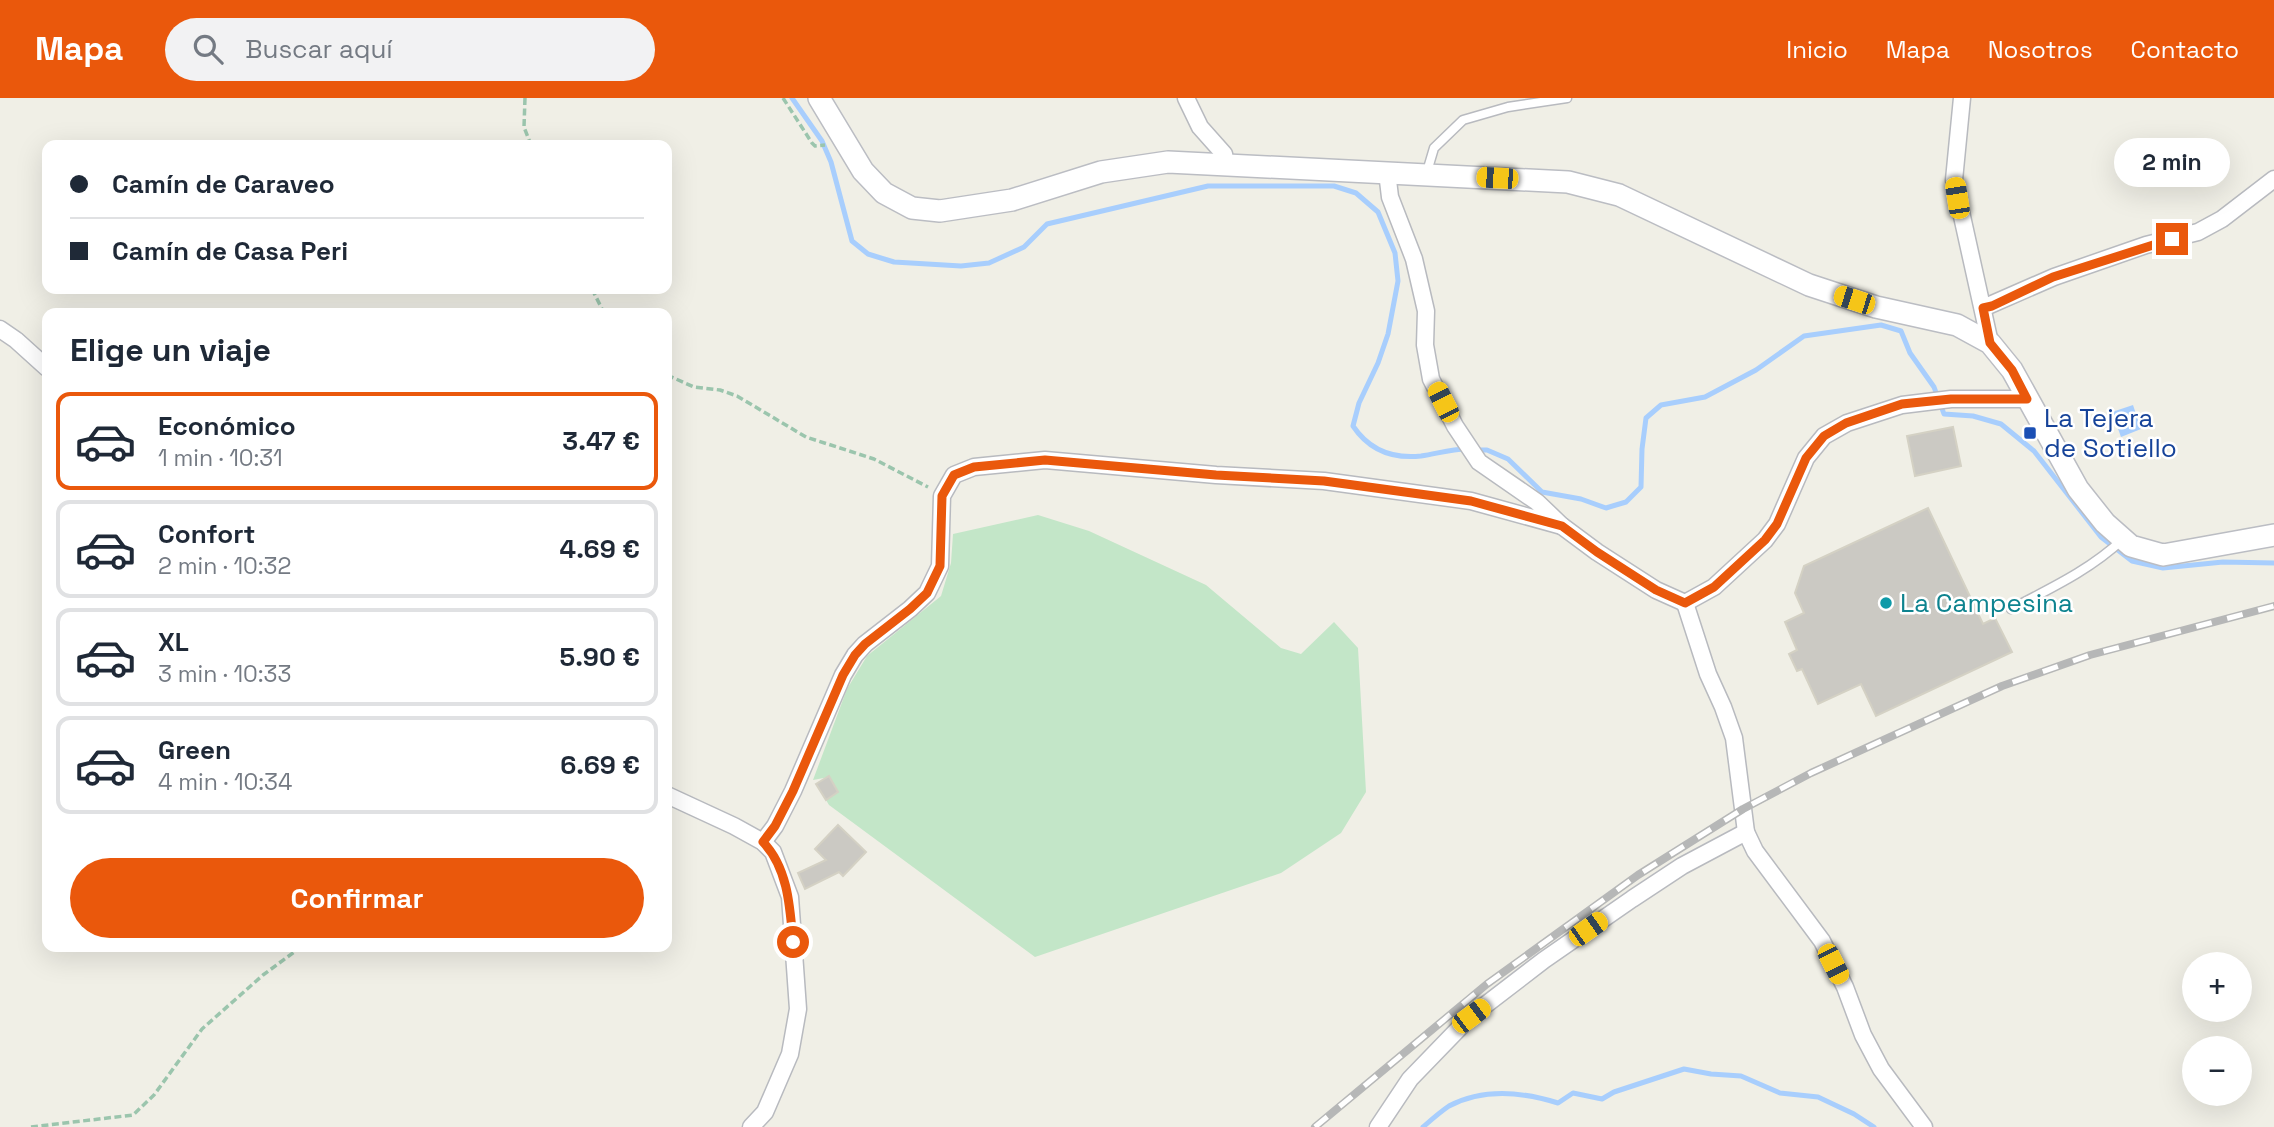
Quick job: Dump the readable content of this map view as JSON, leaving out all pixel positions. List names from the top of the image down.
{
  "places": {
    "transit": ["La Tejera de Sotiello"],
    "other": ["La Campesina"]
  },
  "page": {
    "header": "Mapa",
    "search": "Buscar aquí",
    "nav": [
      "Inicio",
      "Mapa",
      "Nosotros",
      "Contacto"
    ],
    "bubble": "2 min",
    "banner": ["Camín de Caraveo", "Camín de Casa Peri"],
    "heading": "Elige un viaje",
    "list": [
      {
        "name": "Económico",
        "note": "1 min · 10:31",
        "value": "3.47 €"
      },
      {
        "name": "Confort",
        "note": "2 min · 10:32",
        "value": "4.69 €"
      },
      {
        "name": "XL",
        "note": "3 min · 10:33",
        "value": "5.90 €"
      },
      {
        "name": "Green",
        "note": "4 min · 10:34",
        "value": "6.69 €"
      }
    ],
    "buttons": "Confirmar",
    "map_buttons": ["+", "−"]
  }
}
